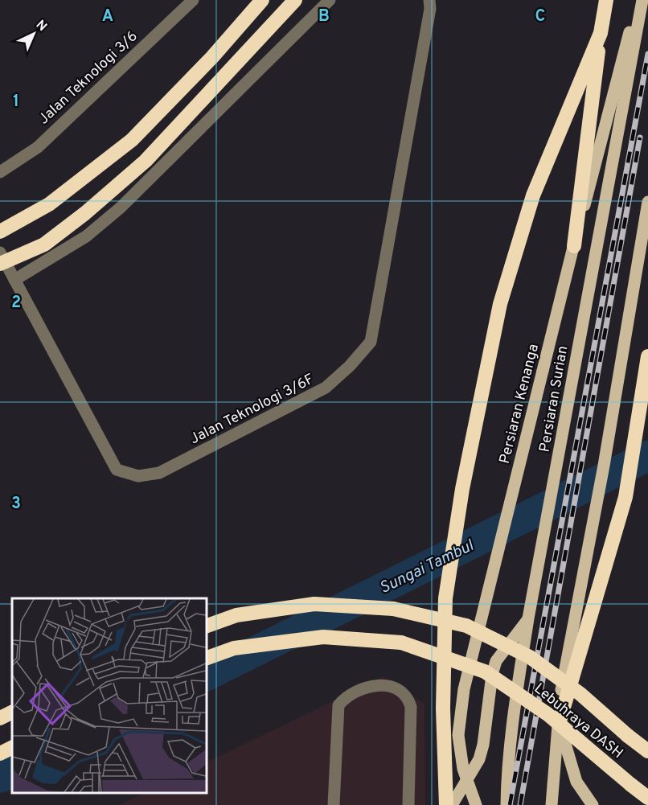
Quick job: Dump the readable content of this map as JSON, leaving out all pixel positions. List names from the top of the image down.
{
  "streets": {
    "highway": ["Lebuhraya DASH"],
    "main road": ["Persiaran Surian", "Persiaran Kenanga"],
    "street": ["Jalan Teknologi 3/6", "Jalan Teknologi 3/6F"]
  },
  "crossings": [
    ["Persiaran Surian", "Persiaran Kenanga"]
  ],
  "water": ["Sungai Tambul"],
  "north": "top right",
  "grid": {
    "columns": ["A", "B", "C"],
    "rows": ["1", "2", "3"]
  }
}
